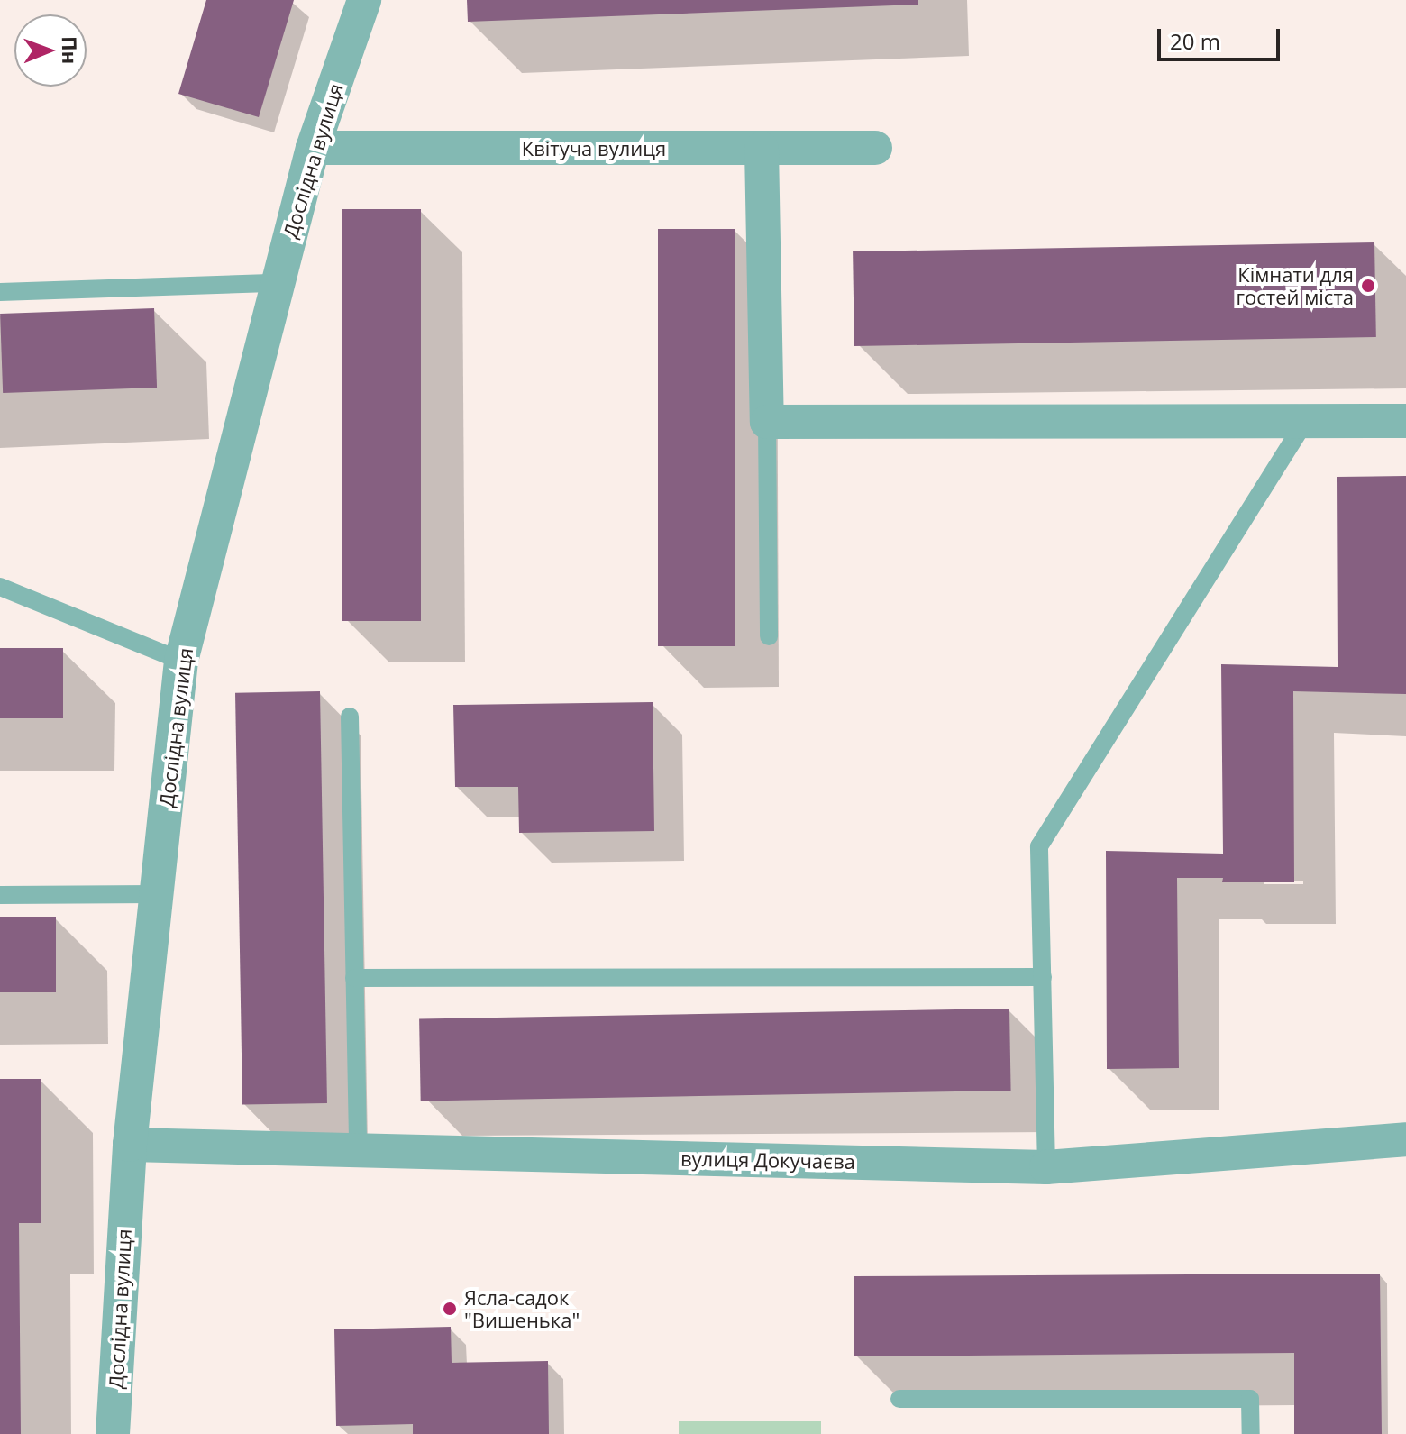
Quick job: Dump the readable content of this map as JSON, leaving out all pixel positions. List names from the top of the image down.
{
  "streets": {
    "street": ["Квітуча вулиця", "Дослідна вулиця", "вулиця Докучаєва"]
  },
  "crossings": [
    ["Квітуча вулиця", "Дослідна вулиця"],
    ["Дослідна вулиця", "вулиця Докучаєва"]
  ],
  "places": ["Кімнати для гостей міста", "Ясла-садок \"Вишенька\""],
  "scale_bar": "20 m",
  "north": "right"
}
